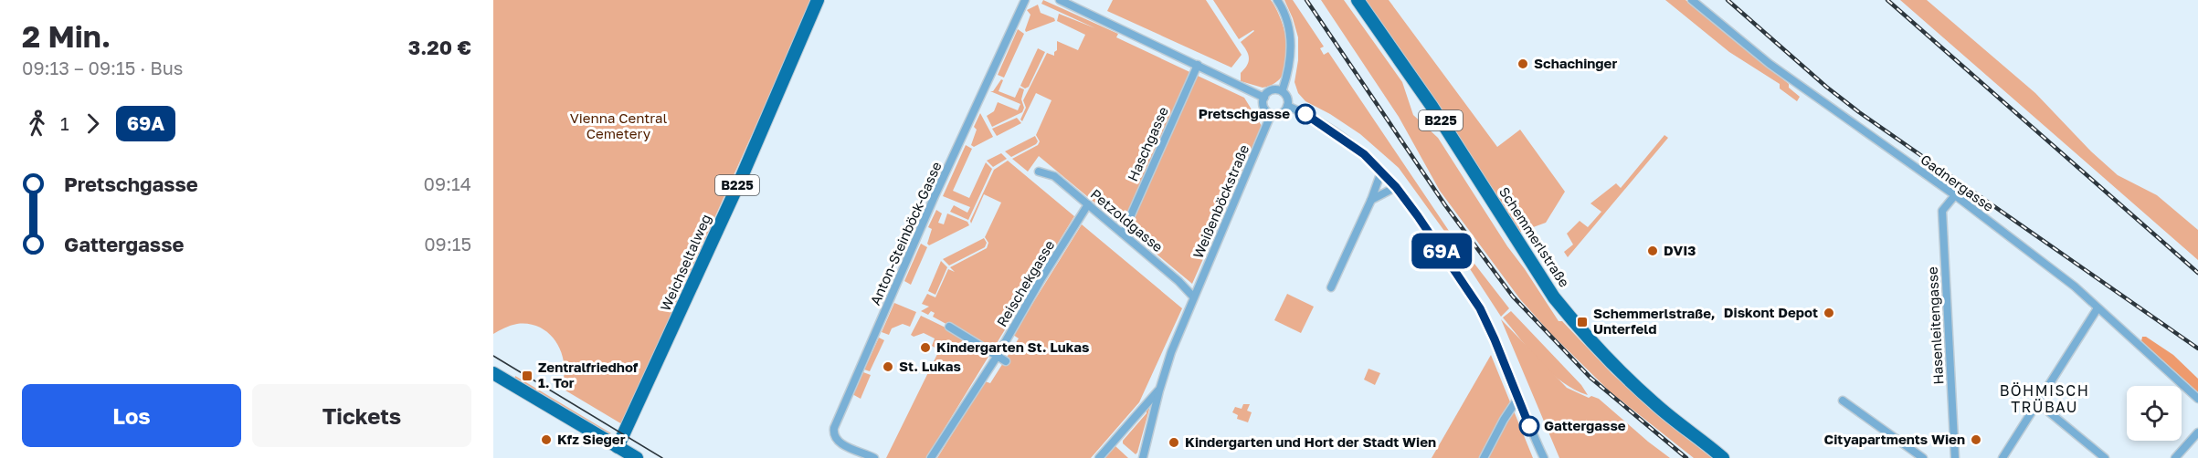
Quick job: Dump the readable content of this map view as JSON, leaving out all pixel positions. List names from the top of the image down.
{
  "streets": {
    "main road": ["B225", "Schemmerlstraße", "Weichseltalweg"],
    "street": [
      "Haschgasse",
      "Gadnergasse",
      "Weißenböckstraße",
      "Petzoldgasse",
      "Anton-Steinböck-Gasse",
      "Reischekgasse",
      "Hasenleitengasse"
    ]
  },
  "crossings": [
    ["Haschgasse", "Petzoldgasse"],
    ["Gadnergasse", "Hasenleitengasse"],
    ["Weißenböckstraße", "Petzoldgasse"],
    ["Petzoldgasse", "Reischekgasse"]
  ],
  "districts": ["BÖHMISCH TRÜBAU"],
  "parks": ["Vienna Central Cemetery"],
  "places": {
    "other": [
      "Schachinger",
      "Pretschgasse",
      "DVI3",
      "Diskont Depot",
      "Kindergarten St. Lukas",
      "St. Lukas",
      "Gattergasse",
      "Kfz Sieger",
      "Cityapartments Wien",
      "Kindergarten und Hort der Stadt Wien"
    ],
    "transit": ["Schemmerlstraße, Unterfeld", "Zentralfriedhof 1. Tor"]
  },
  "lines": ["bus line 69A"],
  "page": {
    "heading": ["2 Min.", "09:13 – 09:15 · Bus", "3.20 €"],
    "on_map": "69A",
    "legs": ["1", "69A"],
    "list": [
      {
        "name": "Pretschgasse",
        "value": "09:14"
      },
      {
        "name": "Gattergasse",
        "value": "09:15"
      }
    ],
    "buttons": ["Los", "Tickets"]
  }
}
